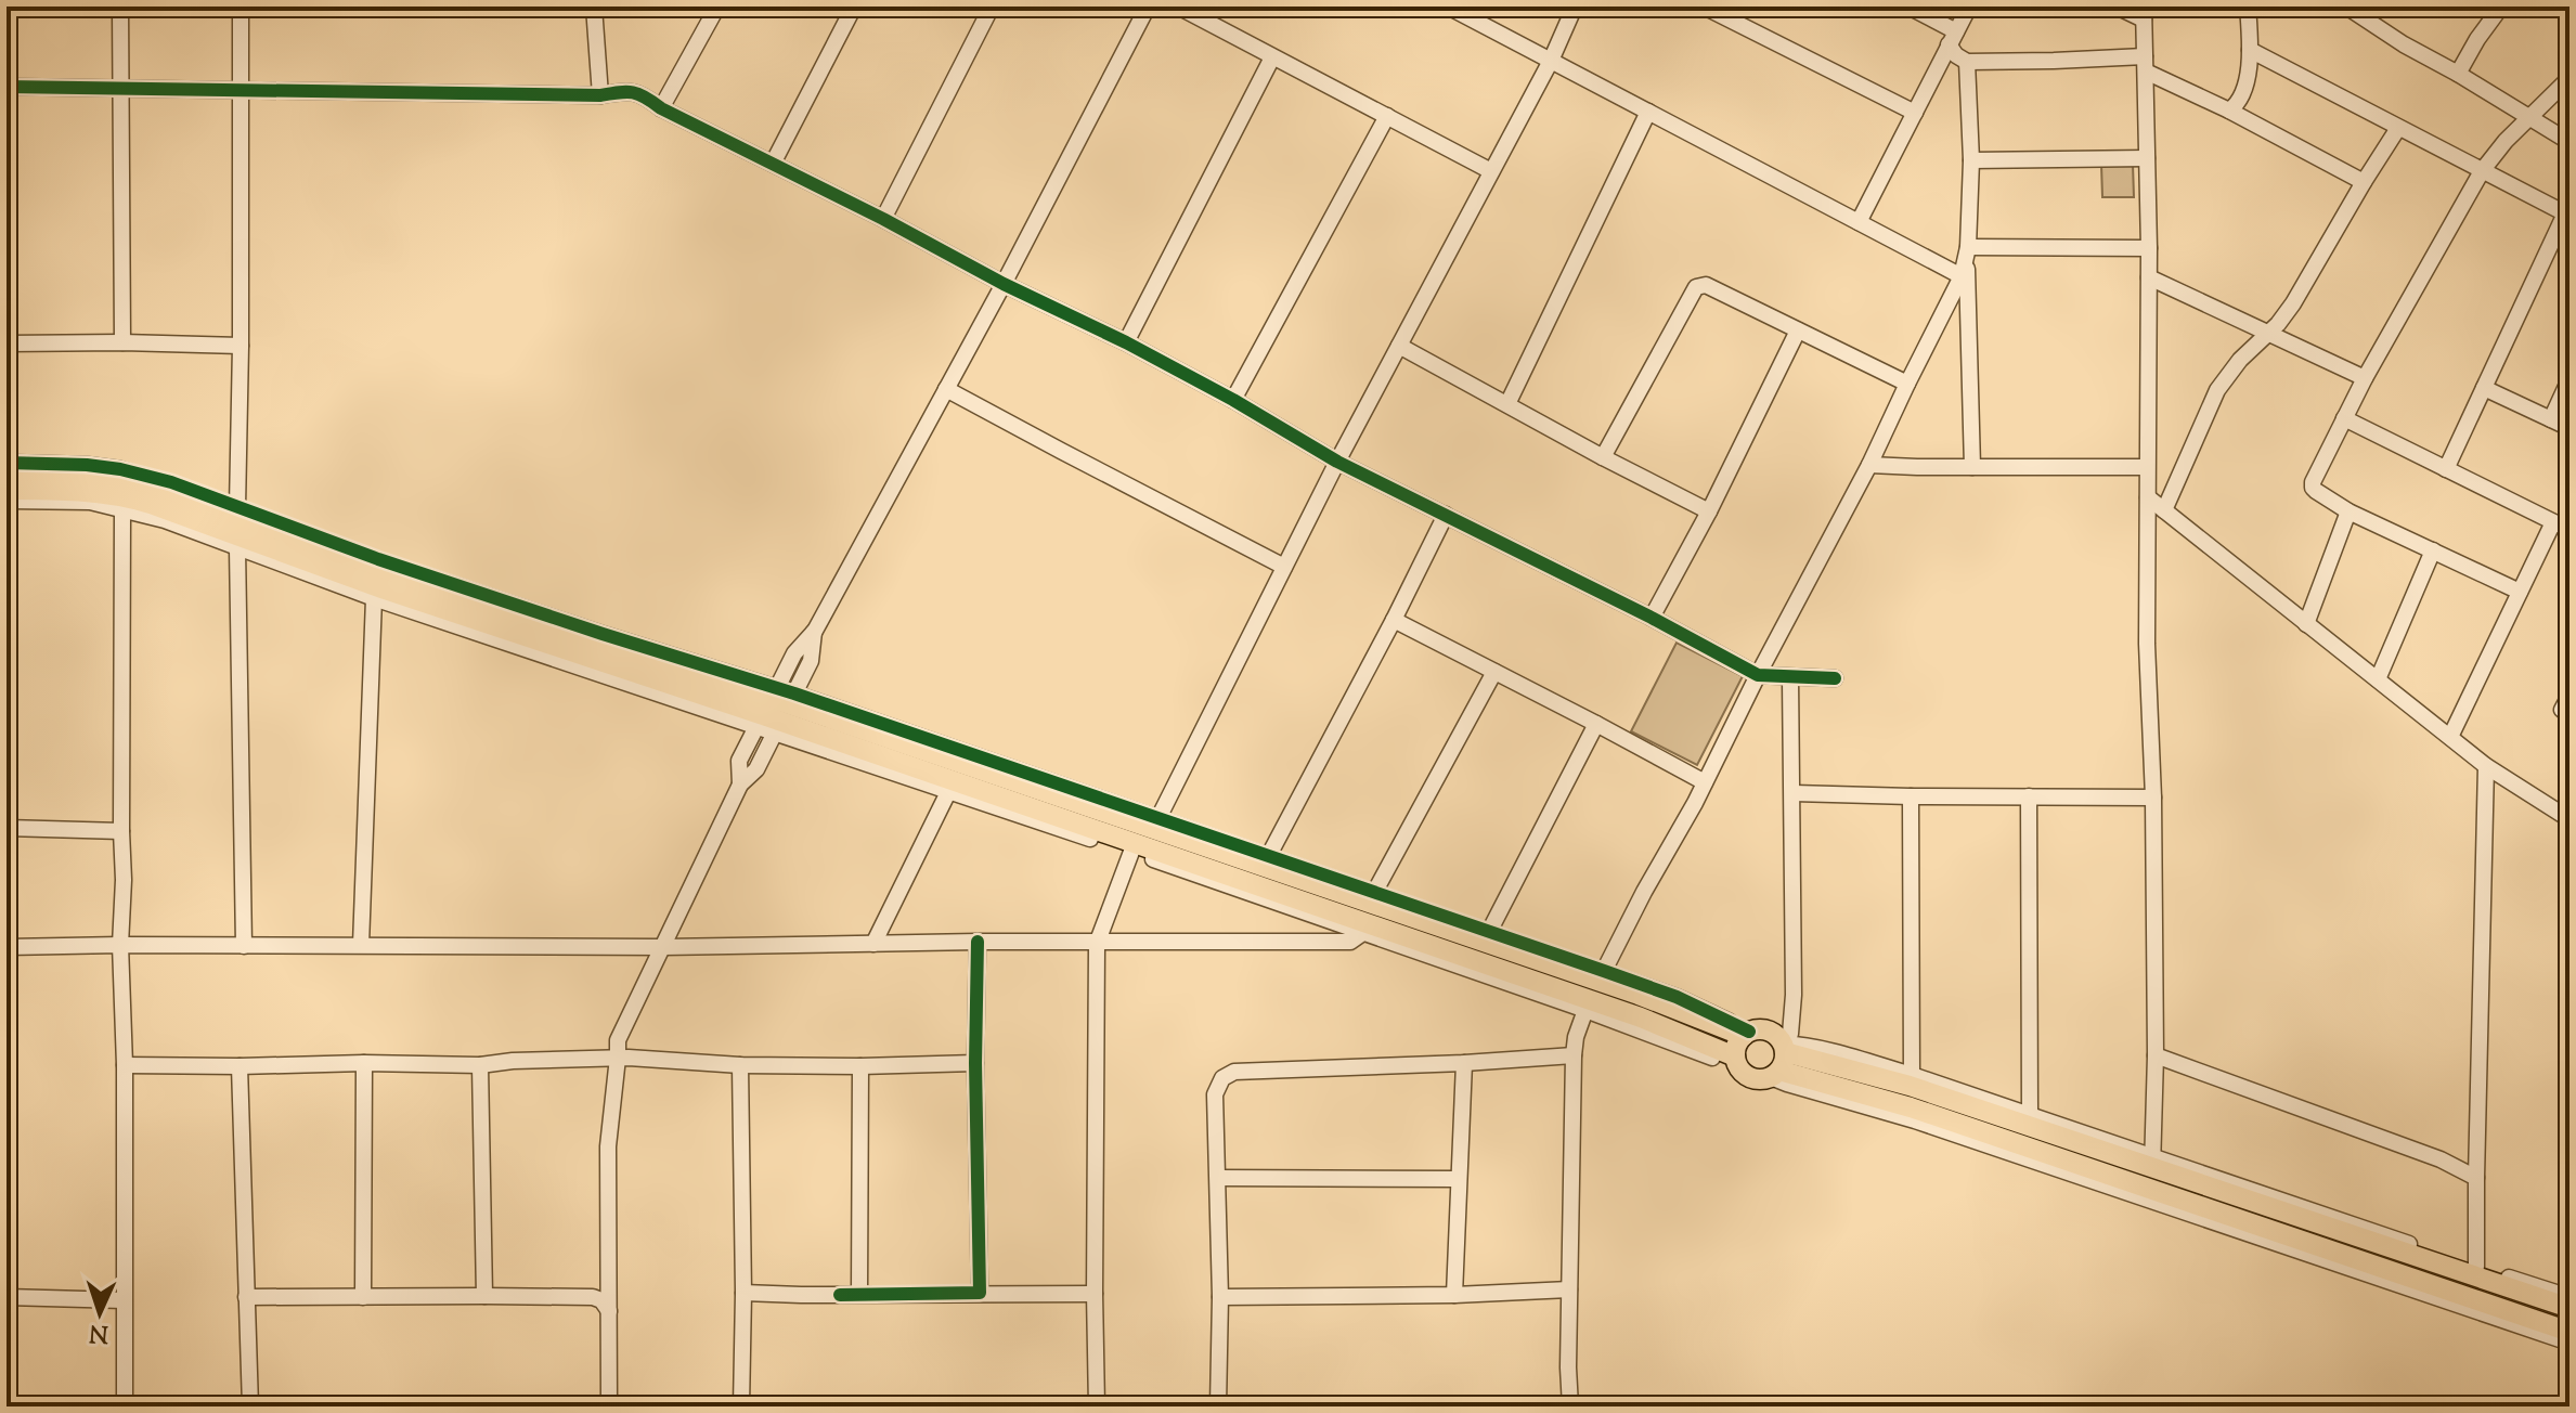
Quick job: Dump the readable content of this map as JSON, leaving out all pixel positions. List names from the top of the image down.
{
  "north": "bottom"
}
